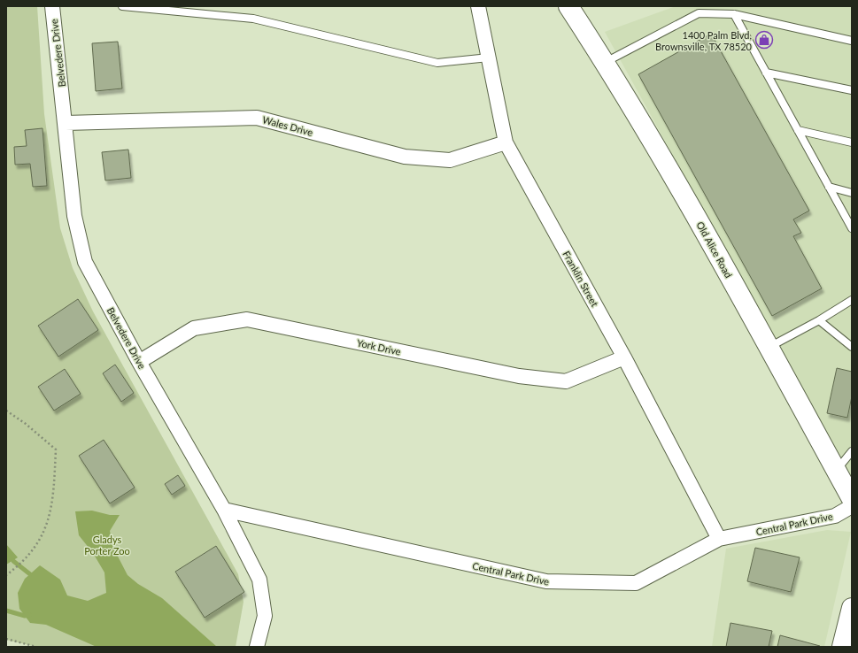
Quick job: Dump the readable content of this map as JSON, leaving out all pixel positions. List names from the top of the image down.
{
  "streets": {
    "main road": ["Old Alice Road"],
    "street": [
      "Belvedere Drive",
      "Wales Drive",
      "Franklin Street",
      "York Drive",
      "Central Park Drive"
    ]
  },
  "crossings": [
    ["Belvedere Drive", "Wales Drive"],
    ["Belvedere Drive", "York Drive"],
    ["Belvedere Drive", "Central Park Drive"],
    ["Wales Drive", "Franklin Street"],
    ["Franklin Street", "York Drive"],
    ["Franklin Street", "Central Park Drive"]
  ],
  "parks": ["Gladys Porter Zoo"],
  "places": {
    "shop": ["1400 Palm Blvd, Brownsville, TX 78520"]
  }
}
